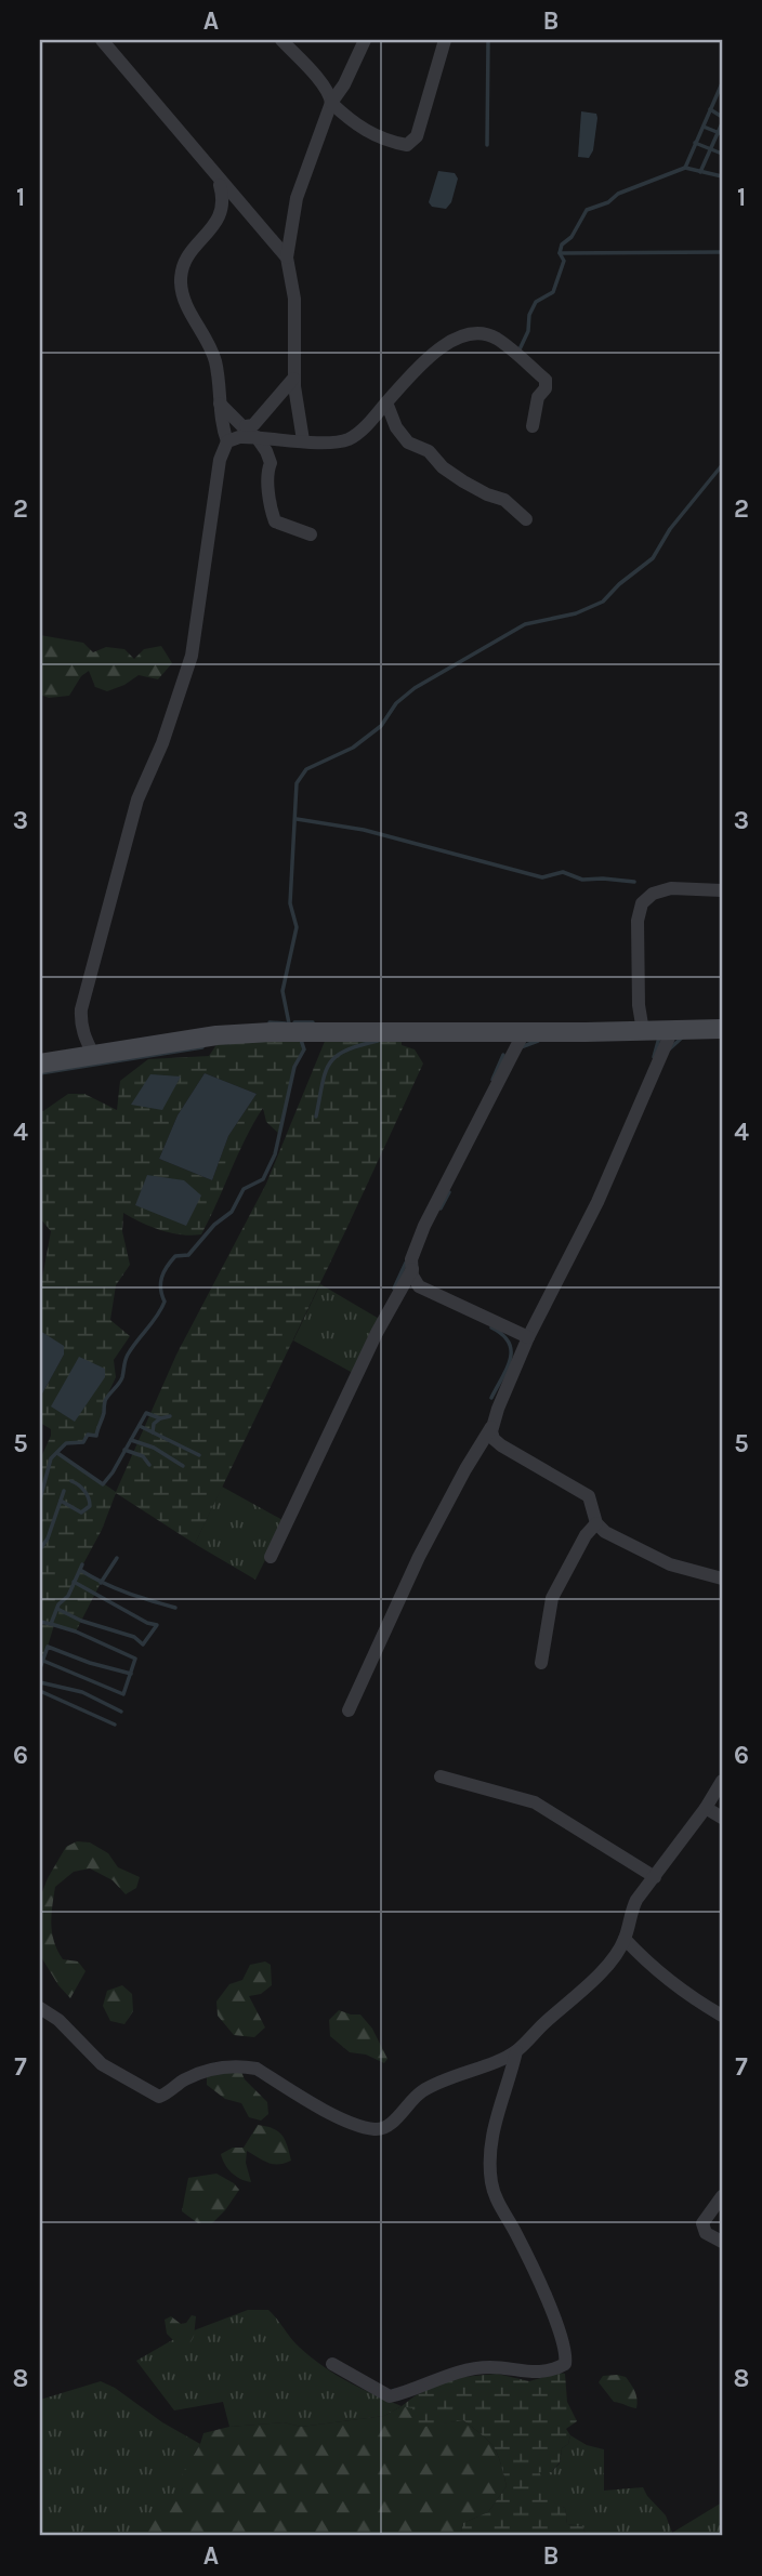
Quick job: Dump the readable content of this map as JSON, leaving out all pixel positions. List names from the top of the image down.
{
  "grid": {
    "columns": ["A", "B"],
    "rows": [
      "1",
      "2",
      "3",
      "4",
      "5",
      "6",
      "7",
      "8"
    ]
  }
}
